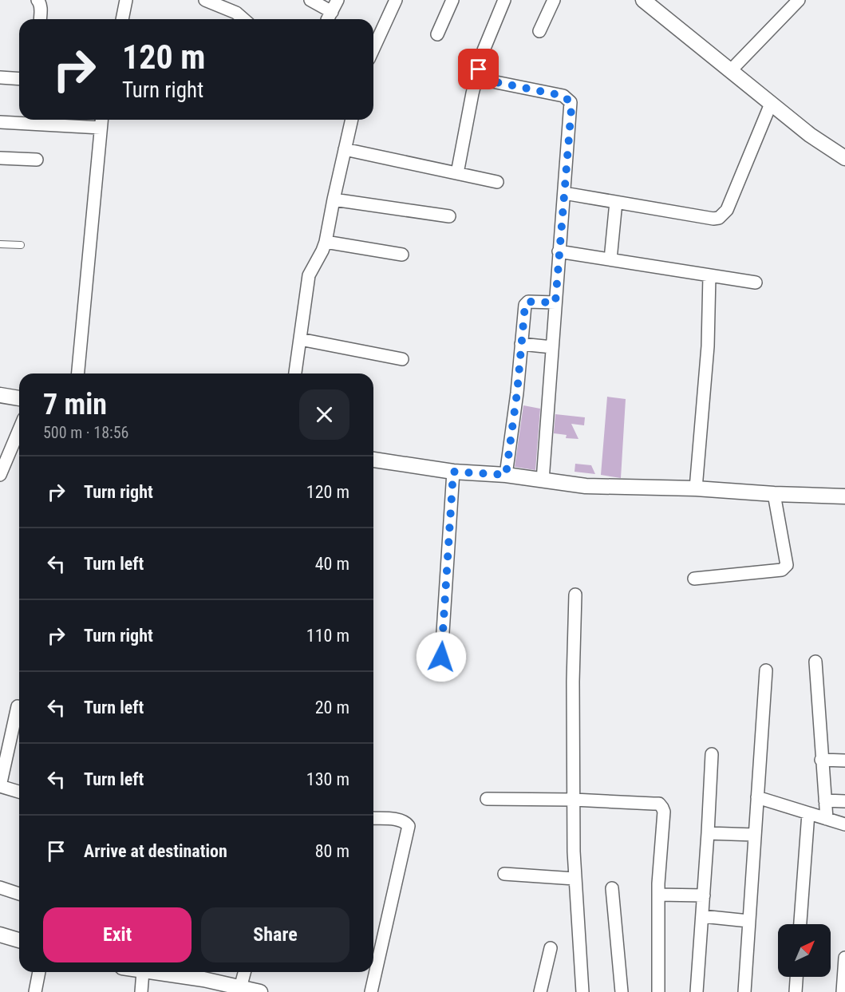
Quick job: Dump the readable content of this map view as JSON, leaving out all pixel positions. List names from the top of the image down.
{
  "north": "top right",
  "page": {
    "turn": ["120 m", "Turn right"],
    "heading": ["7 min", "500 m · 18:56"],
    "list": [
      {
        "name": "Turn right",
        "value": "120 m"
      },
      {
        "name": "Turn left",
        "value": "40 m"
      },
      {
        "name": "Turn right",
        "value": "110 m"
      },
      {
        "name": "Turn left",
        "value": "20 m"
      },
      {
        "name": "Turn left",
        "value": "130 m"
      },
      {
        "name": "Arrive at destination",
        "value": "80 m"
      }
    ],
    "buttons": ["Exit", "Share"]
  }
}
